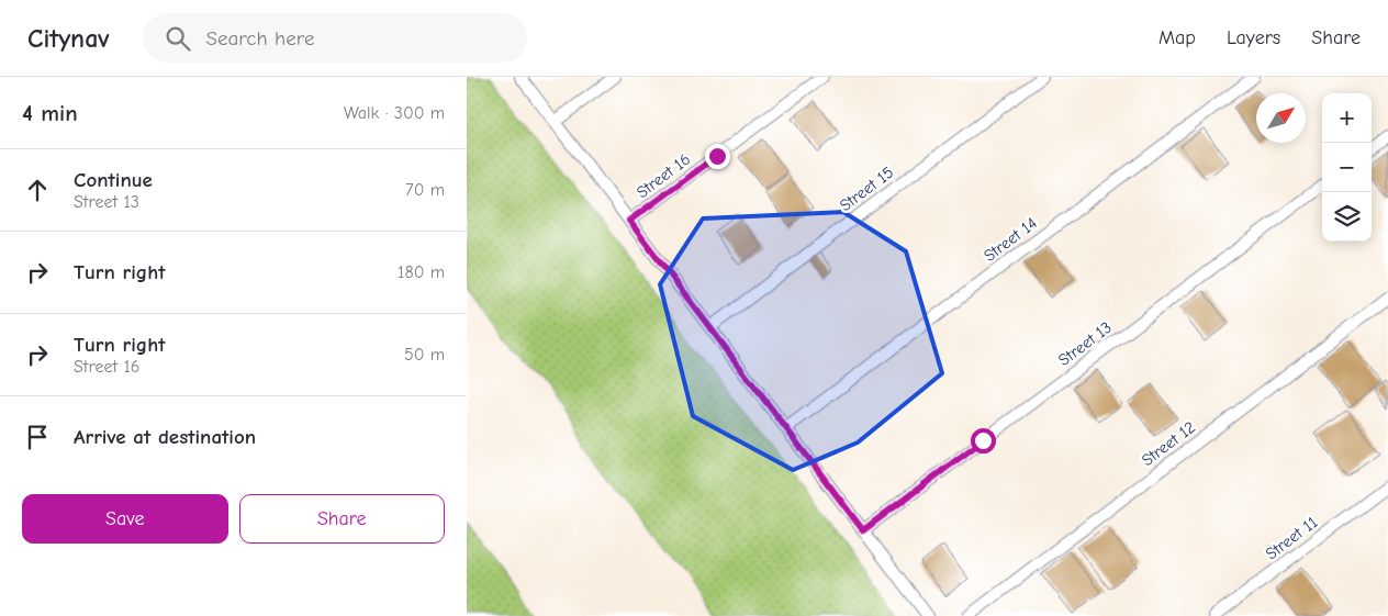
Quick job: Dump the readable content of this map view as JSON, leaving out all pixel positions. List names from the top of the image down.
{
  "streets": {
    "street": [
      "Street 16",
      "Street 15",
      "Street 14",
      "Street 13",
      "Street 12",
      "Street 11"
    ]
  },
  "north": "top right",
  "page": {
    "header": "Citynav",
    "search": "Search here",
    "nav": ["Map", "Layers", "Share"],
    "heading": ["4 min", "Walk · 300 m"],
    "map_buttons": ["+", "−"],
    "list": [
      ["Continue", "Street 13", "70 m"],
      ["Turn right", "180 m"],
      ["Turn right", "Street 16", "50 m"],
      "Arrive at destination"
    ],
    "buttons": ["Save", "Share"]
  }
}
